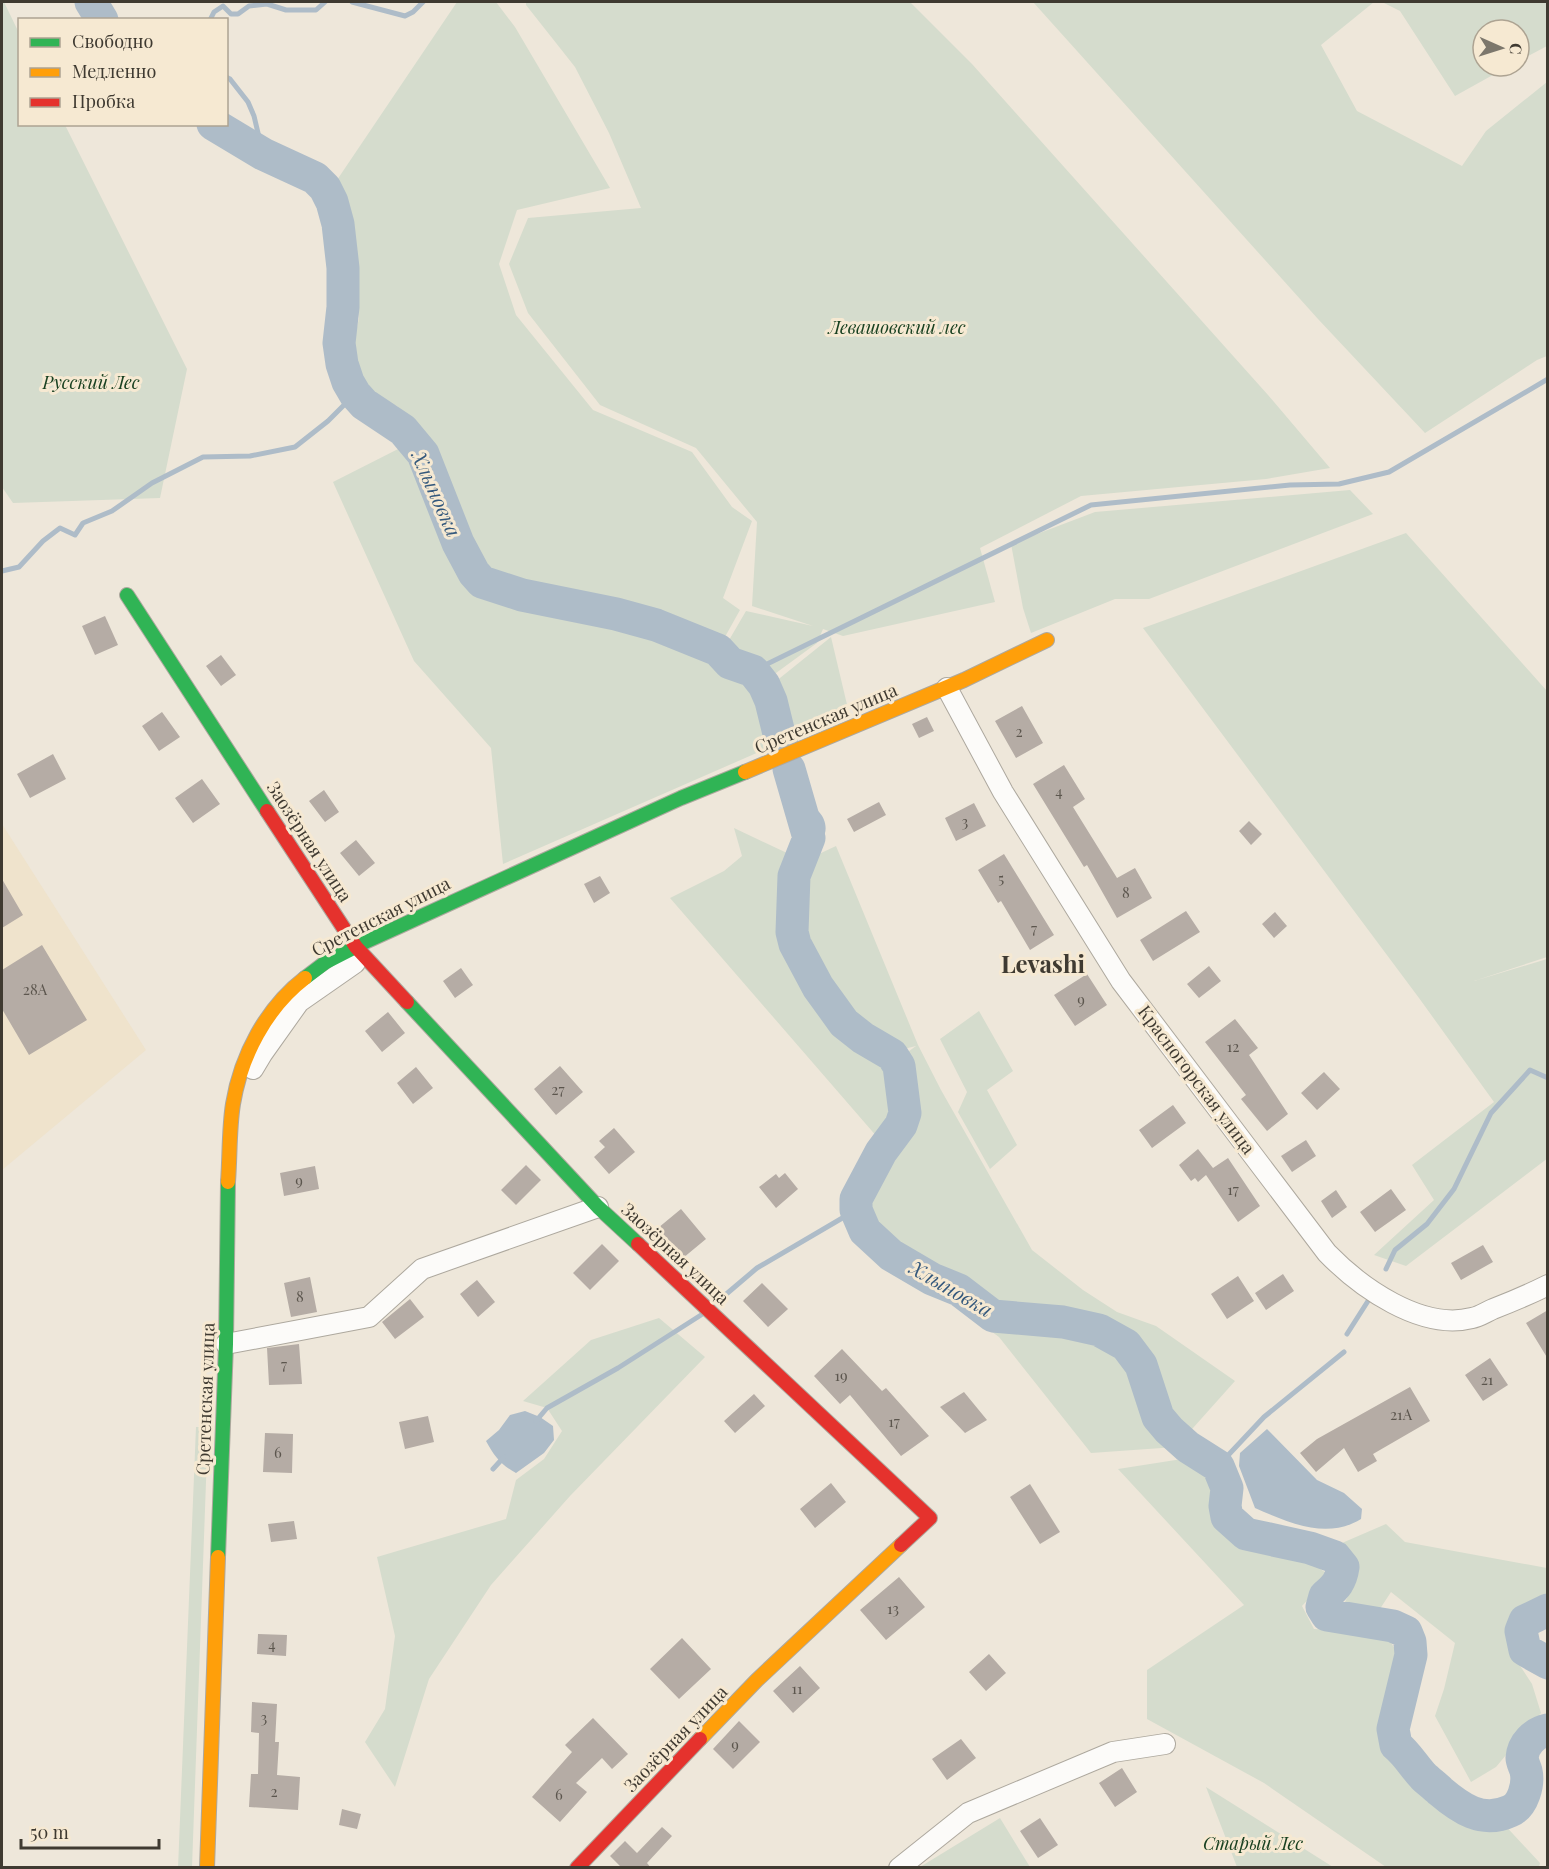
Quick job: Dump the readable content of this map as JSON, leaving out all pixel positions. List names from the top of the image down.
{
  "streets": {
    "street": ["Сретенская улица", "Заозёрная улица", "Красногорская улица"]
  },
  "crossings": [
    ["Сретенская улица", "Заозёрная улица"],
    ["Сретенская улица", "Красногорская улица"]
  ],
  "districts": ["Levashi"],
  "water": ["Хлыновка"],
  "parks": ["Левашовский лес", "Русский Лес", "Старый Лес"],
  "house_numbers": [
    "2",
    "4",
    "3",
    "5",
    "8",
    "7",
    "28А",
    "9",
    "12",
    "27",
    "9",
    "17",
    "8",
    "7",
    "19",
    "21",
    "21А",
    "17",
    "6",
    "13",
    "4",
    "11",
    "3",
    "9",
    "2",
    "6"
  ],
  "legend": ["Свободно", "Медленно", "Пробка"],
  "scale_bar": "50 m",
  "north": "right"
}
